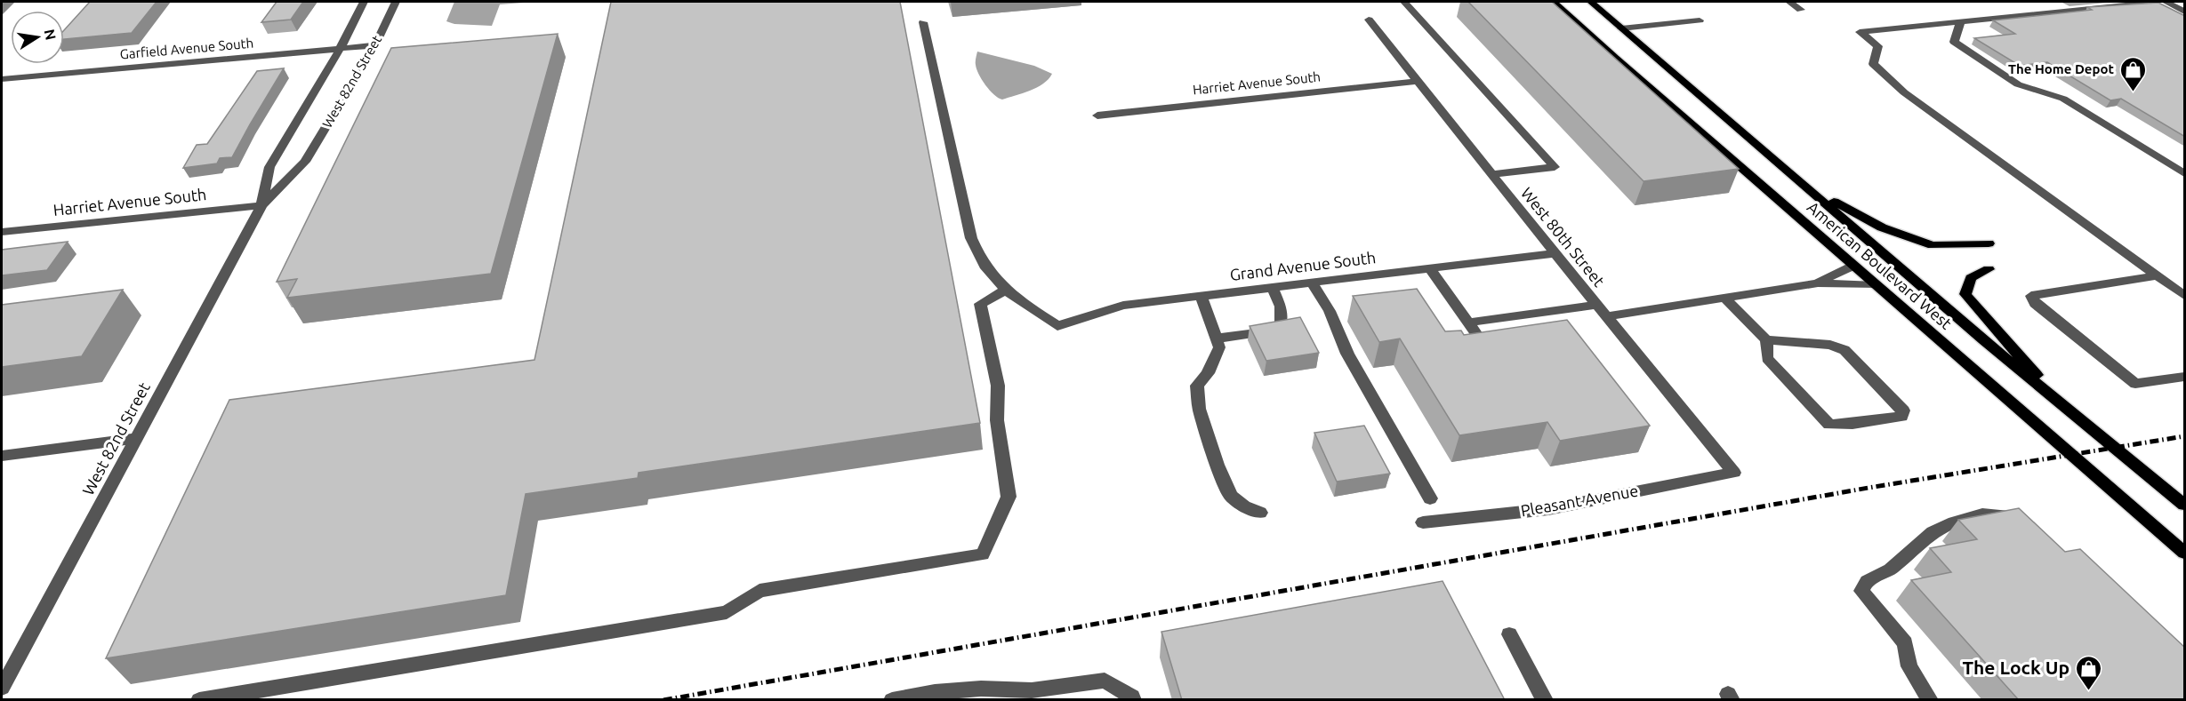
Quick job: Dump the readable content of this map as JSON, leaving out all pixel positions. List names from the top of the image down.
{
  "streets": {
    "main road": ["American Boulevard West"],
    "street": [
      "Garfield Avenue South",
      "West 82nd Street",
      "Harriet Avenue South",
      "West 80th Street",
      "Grand Avenue South",
      "Pleasant Avenue"
    ]
  },
  "crossings": [
    ["Garfield Avenue South", "West 82nd Street"],
    ["West 82nd Street", "Harriet Avenue South"],
    ["Harriet Avenue South", "West 80th Street"],
    ["West 80th Street", "Grand Avenue South"],
    ["West 80th Street", "Pleasant Avenue"]
  ],
  "places": {
    "shop": ["The Home Depot", "The Lock Up"]
  },
  "north": "right"
}
